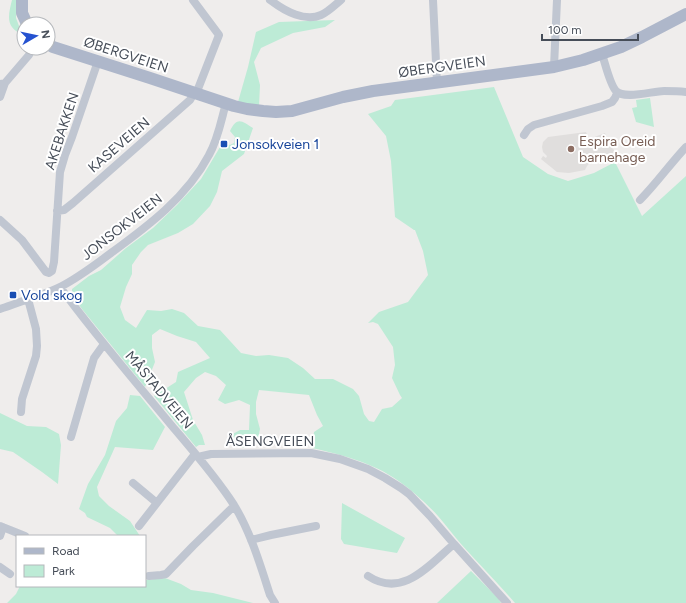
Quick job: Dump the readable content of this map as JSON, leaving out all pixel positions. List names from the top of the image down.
{
  "streets": {
    "main road": ["ØBERGVEIEN"],
    "street": [
      "AKEBAKKEN",
      "KASEVEIEN",
      "JONSOKVEIEN",
      "MÅSTADVEIEN",
      "ÅSENGVEIEN"
    ]
  },
  "crossings": [
    ["ØBERGVEIEN", "AKEBAKKEN"],
    ["ØBERGVEIEN", "KASEVEIEN"],
    ["ØBERGVEIEN", "JONSOKVEIEN"],
    ["AKEBAKKEN", "KASEVEIEN"],
    ["JONSOKVEIEN", "MÅSTADVEIEN"],
    ["MÅSTADVEIEN", "ÅSENGVEIEN"]
  ],
  "places": {
    "transit": ["Jonsokveien 1", "Vold skog"],
    "other": ["Espira Oreid barnehage"]
  },
  "legend": ["Road", "Park"],
  "scale_bar": "100 m",
  "north": "right"
}
